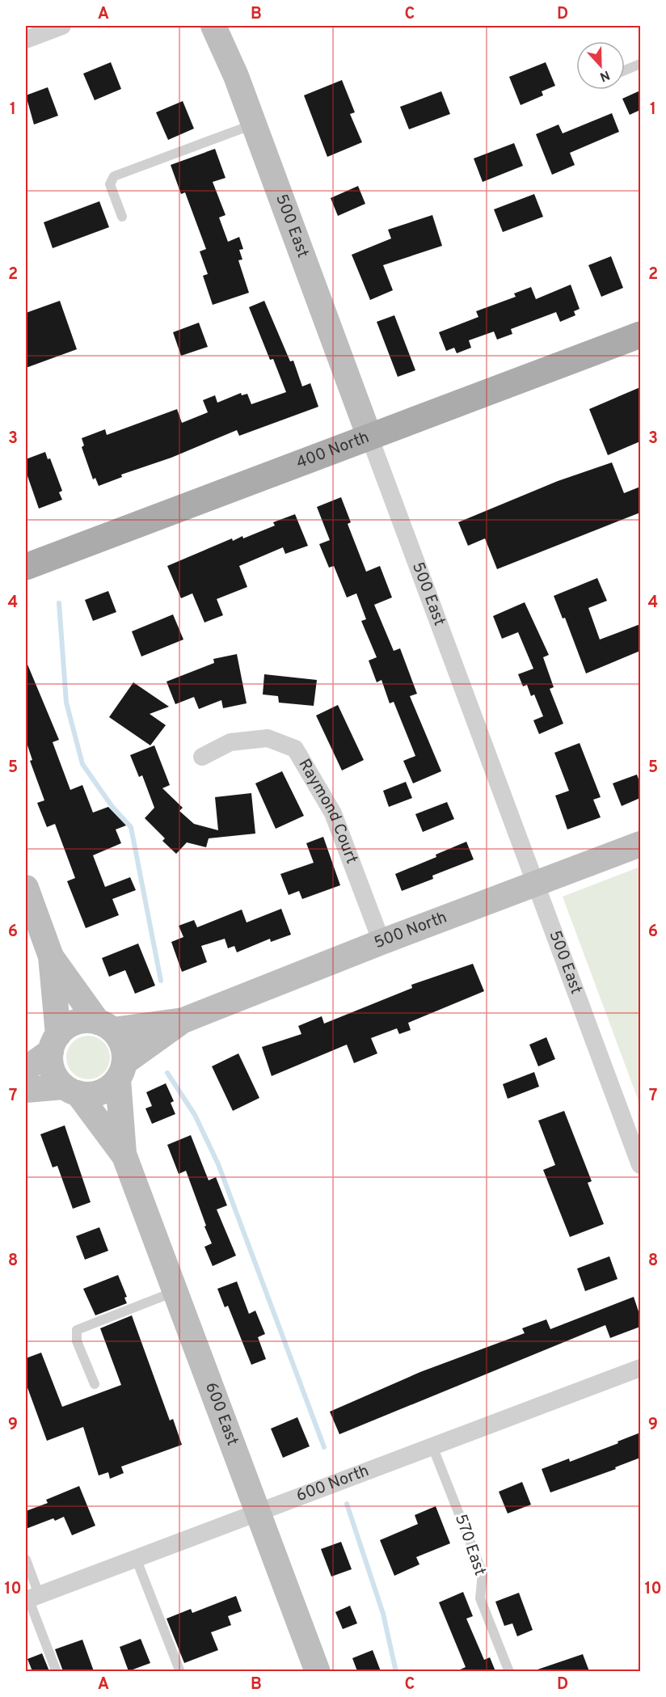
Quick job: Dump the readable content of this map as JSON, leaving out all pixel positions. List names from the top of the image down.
{
  "streets": {
    "main road": ["400 North"],
    "street": [
      "500 East",
      "Raymond Court",
      "500 North",
      "600 East",
      "600 North"
    ],
    "lane": ["570 East"]
  },
  "crossings": [
    ["500 East", "400 North"],
    ["500 East", "500 North"],
    ["Raymond Court", "500 North"],
    ["500 North", "600 East"],
    ["600 East", "600 North"],
    ["600 North", "570 East"]
  ],
  "north": "bottom",
  "grid": {
    "columns": [
      "A",
      "B",
      "C",
      "D"
    ],
    "rows": [
      "1",
      "2",
      "3",
      "4",
      "5",
      "6",
      "7",
      "8",
      "9",
      "10"
    ]
  }
}
